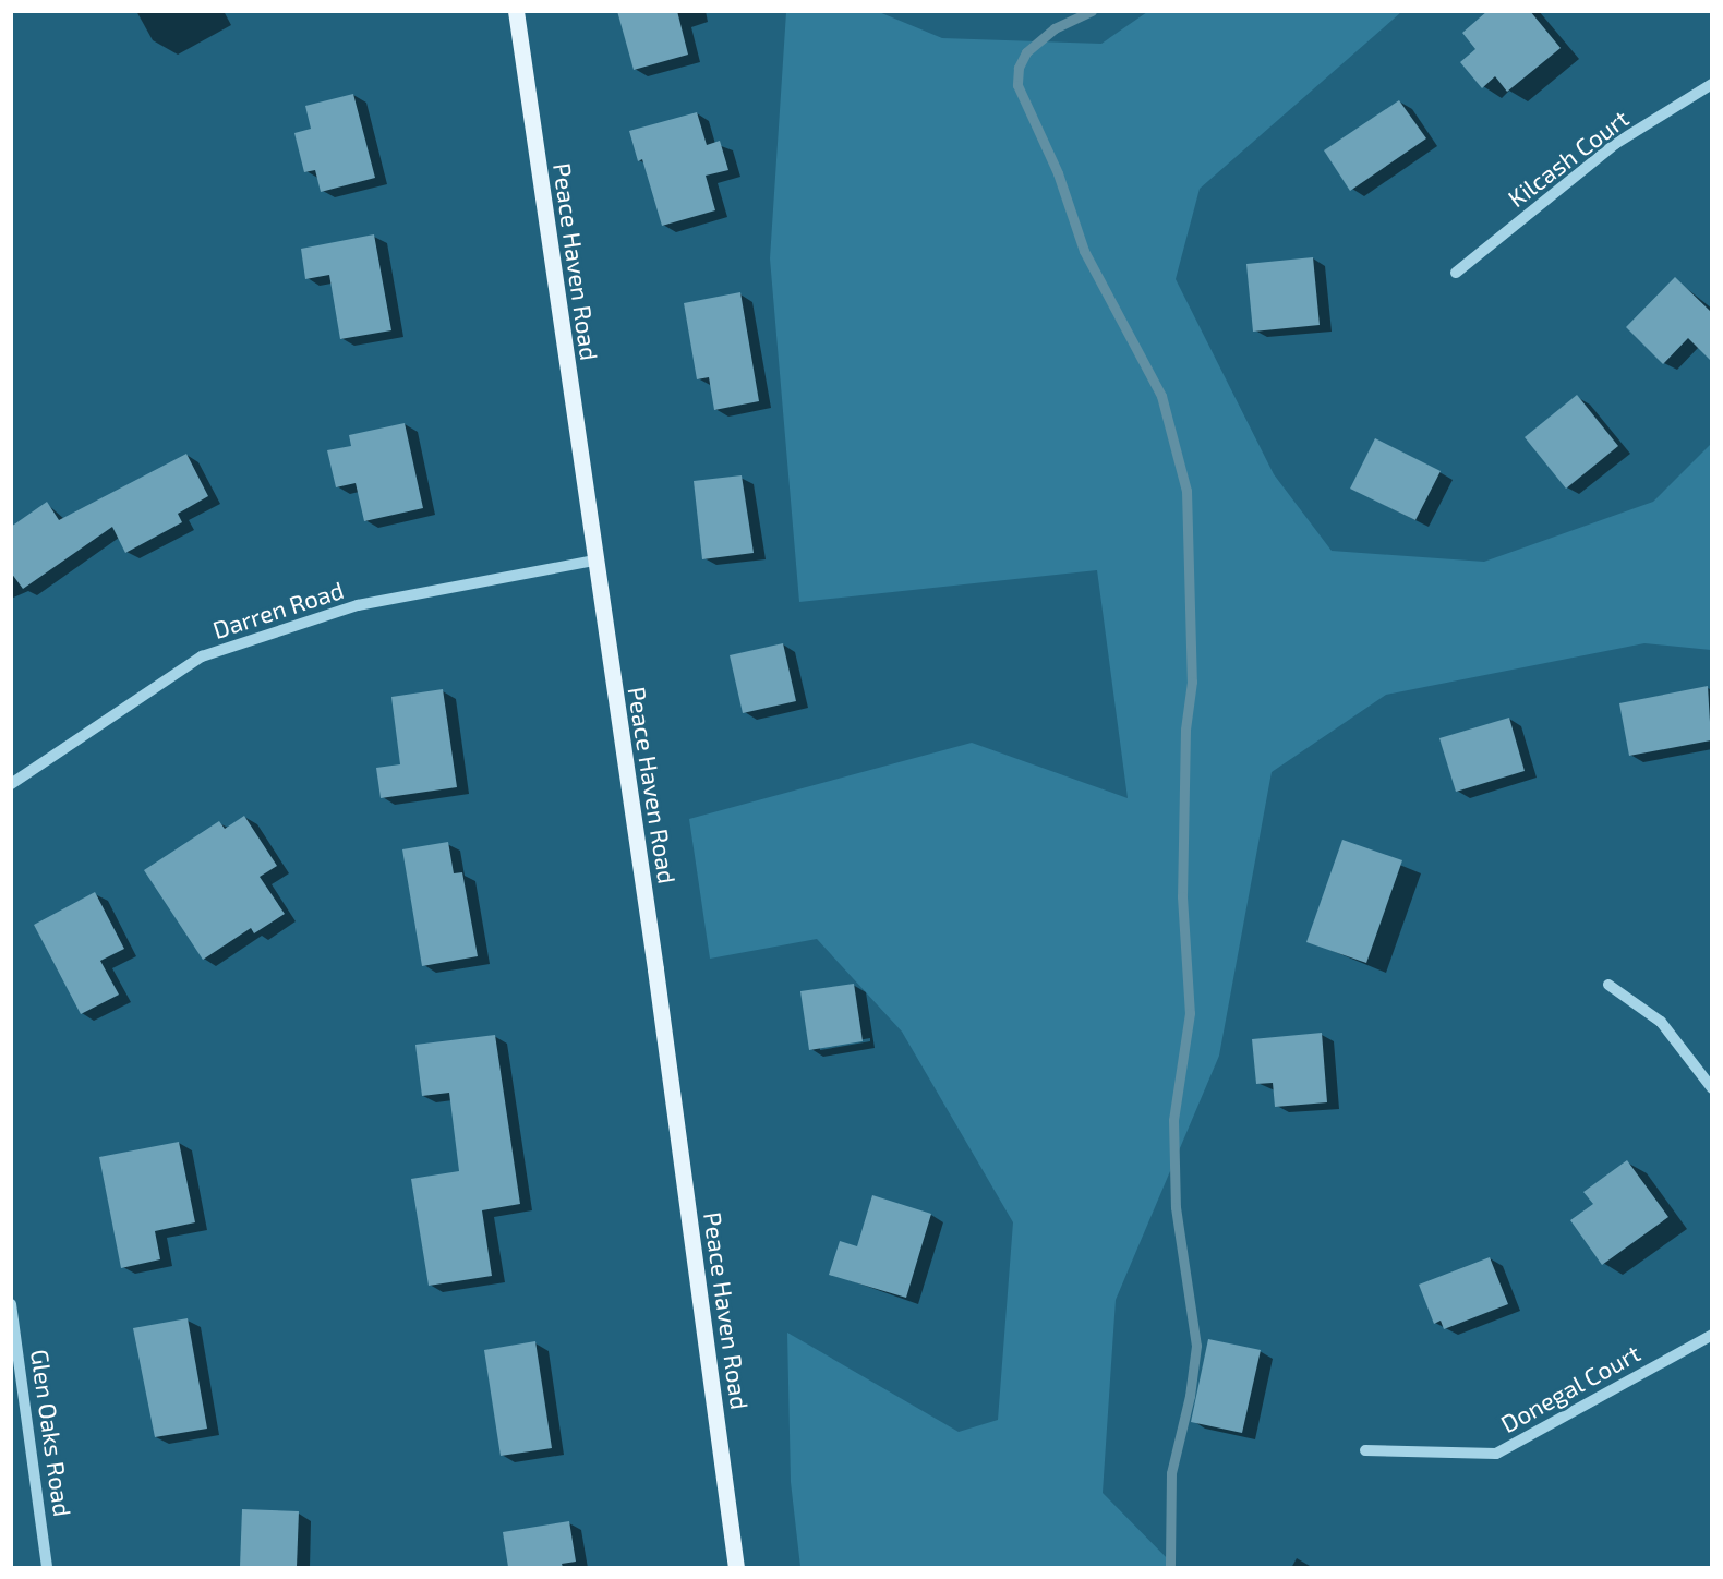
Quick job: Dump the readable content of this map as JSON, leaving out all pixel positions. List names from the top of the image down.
{
  "streets": {
    "main road": ["Peace Haven Road"],
    "street": [
      "Kilcash Court",
      "Darren Road",
      "Donegal Court",
      "Glen Oaks Road"
    ]
  },
  "crossings": [
    ["Peace Haven Road", "Darren Road"]
  ]
}
